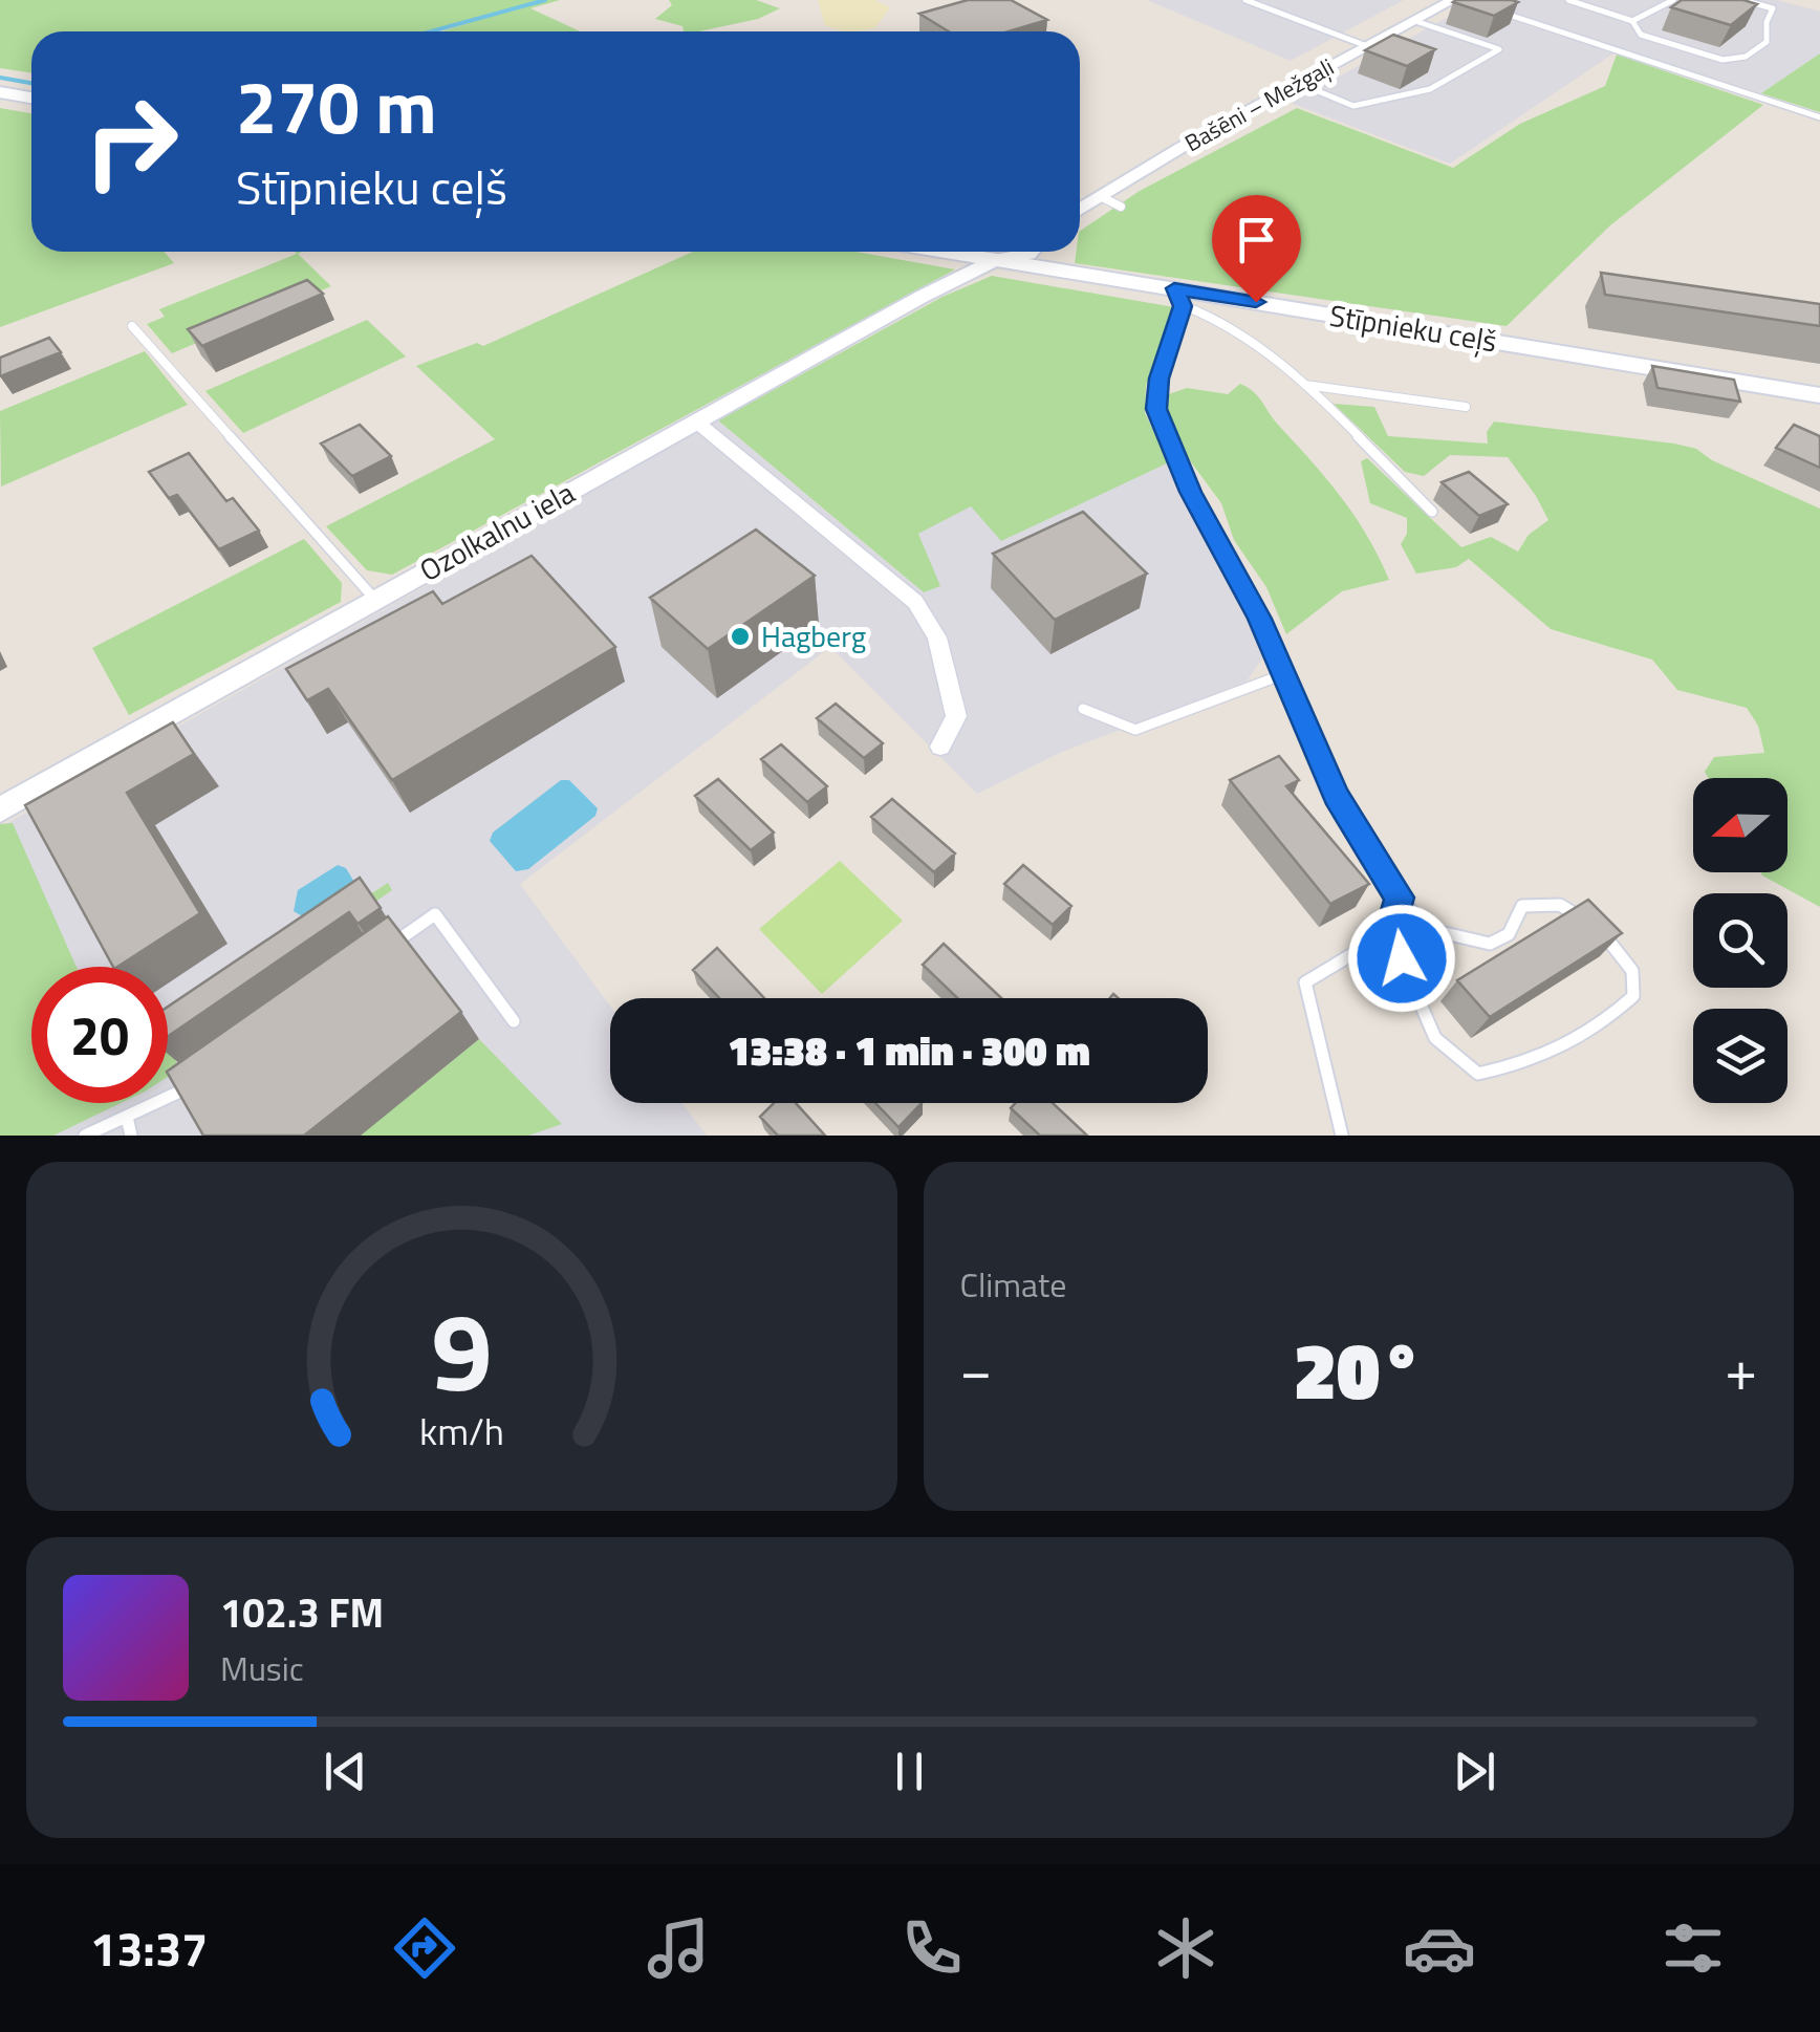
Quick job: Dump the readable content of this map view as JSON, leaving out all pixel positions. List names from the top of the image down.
{
  "streets": {
    "main road": ["Stīpnieku ceļš"],
    "street": ["Bašēni – Mežgaļi", "Ozolkalnu iela"]
  },
  "crossings": [
    ["Stīpnieku ceļš", "Ozolkalnu iela"]
  ],
  "places": ["Hagberg"],
  "north": "left",
  "page": {
    "turn": ["270 m", "Stīpnieku ceļš"],
    "limit": "20",
    "trip": "13:38 · 1 min · 300 m",
    "tile": "Climate",
    "heat": ["−", "20°", "+"],
    "song": ["102.3 FM", "Music"],
    "tabs": "13:37",
    "gauge": ["9", "km/h"]
  }
}
